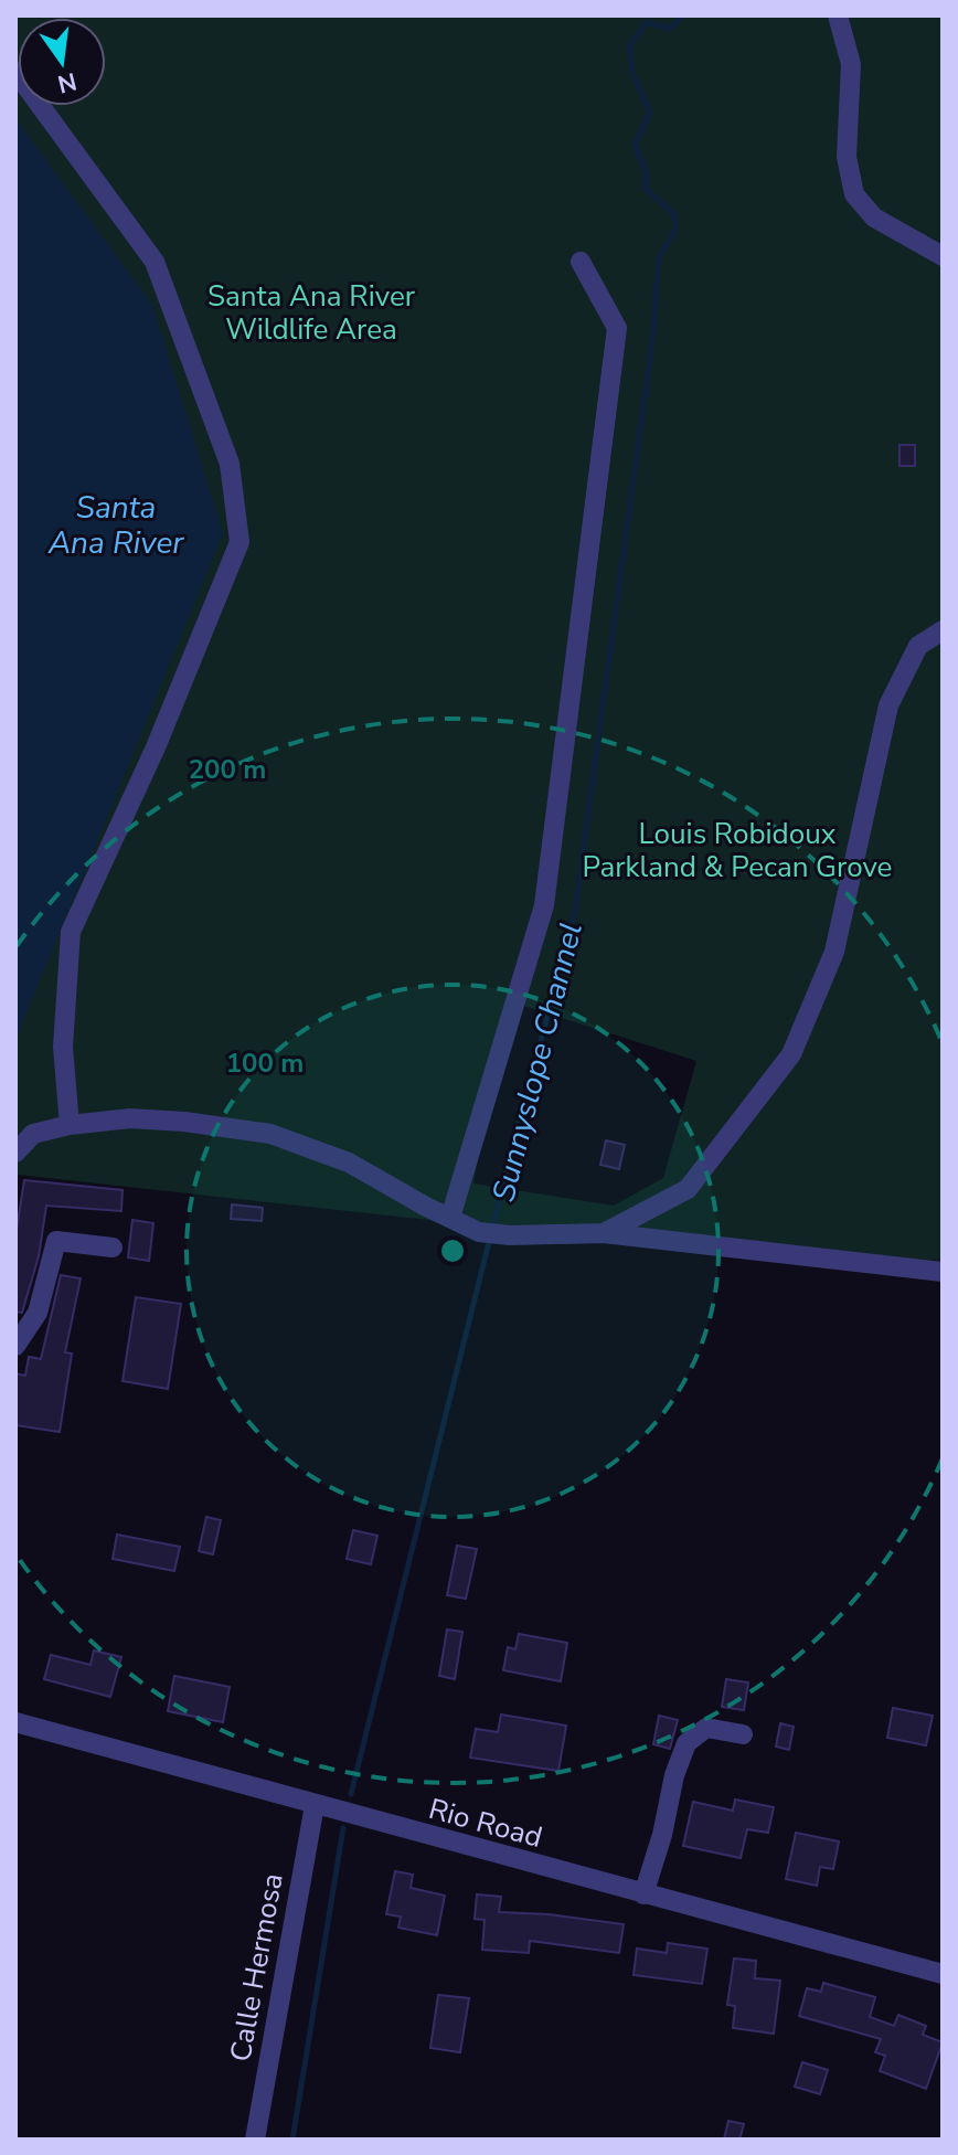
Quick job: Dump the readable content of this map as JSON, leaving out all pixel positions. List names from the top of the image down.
{
  "streets": {
    "street": ["Rio Road", "Calle Hermosa"]
  },
  "crossings": [
    ["Rio Road", "Calle Hermosa"]
  ],
  "water": ["Santa Ana River", "Sunnyslope Channel"],
  "parks": ["Santa Ana River Wildlife Area", "Louis Robidoux Parkland & Pecan Grove"],
  "north": "bottom",
  "rings": ["200 m", "100 m"]
}
